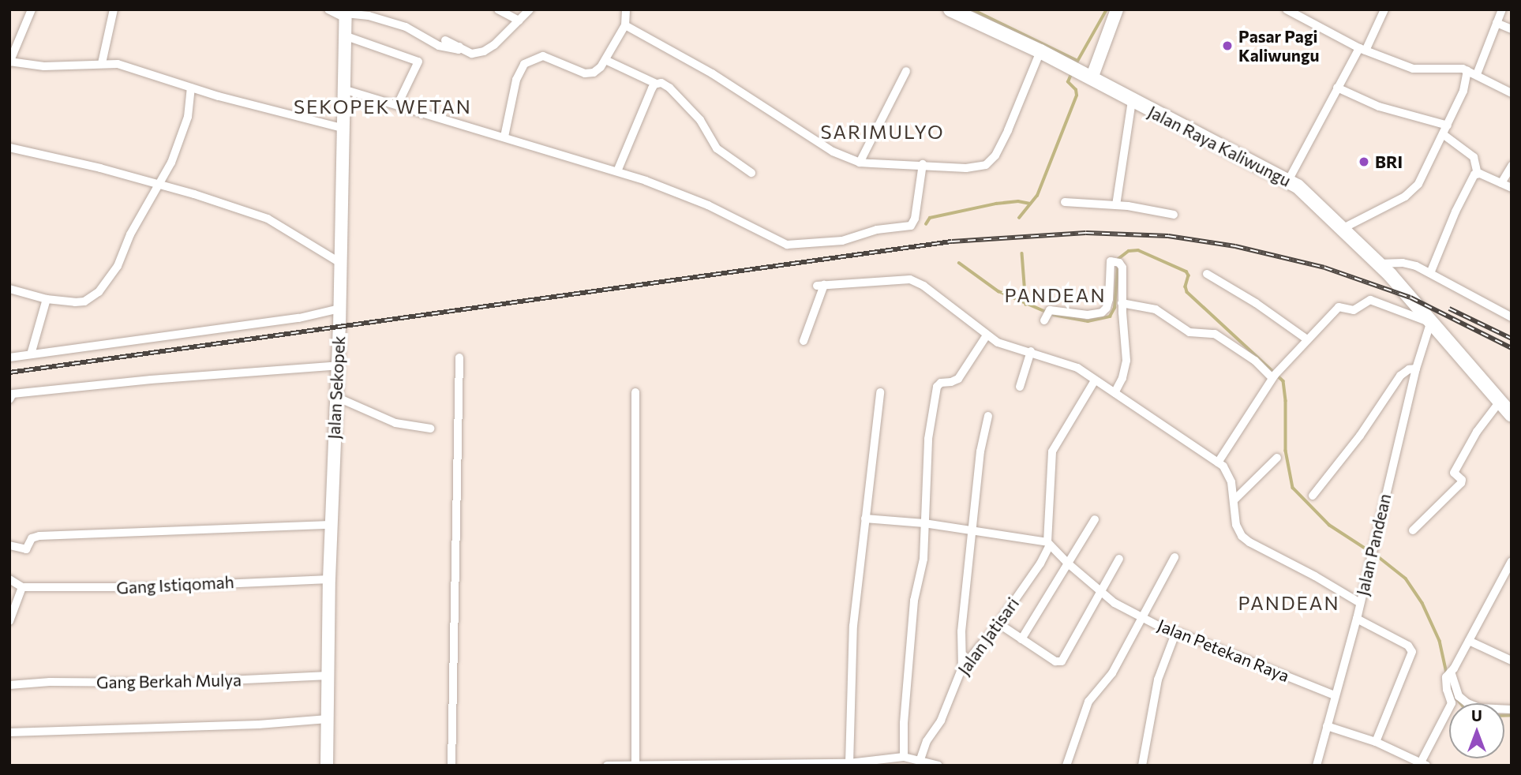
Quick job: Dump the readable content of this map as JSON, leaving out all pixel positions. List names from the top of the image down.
{
  "streets": {
    "main road": ["Jalan Raya Kaliwungu"],
    "street": [
      "Jalan Sekopek",
      "Jalan Pandean",
      "Gang Istiqomah",
      "Jalan Jatisari",
      "Jalan Petekan Raya",
      "Gang Berkah Mulya"
    ]
  },
  "crossings": [
    ["Jalan Raya Kaliwungu", "Jalan Pandean"],
    ["Jalan Sekopek", "Gang Istiqomah"],
    ["Jalan Sekopek", "Gang Berkah Mulya"],
    ["Jalan Pandean", "Jalan Petekan Raya"],
    ["Jalan Jatisari", "Jalan Petekan Raya"]
  ],
  "districts": [
    "SEKOPEK WETAN",
    "SARIMULYO",
    "PANDEAN",
    "PANDEAN"
  ],
  "places": ["Pasar Pagi Kaliwungu", "BRI"],
  "north": "top"
}
